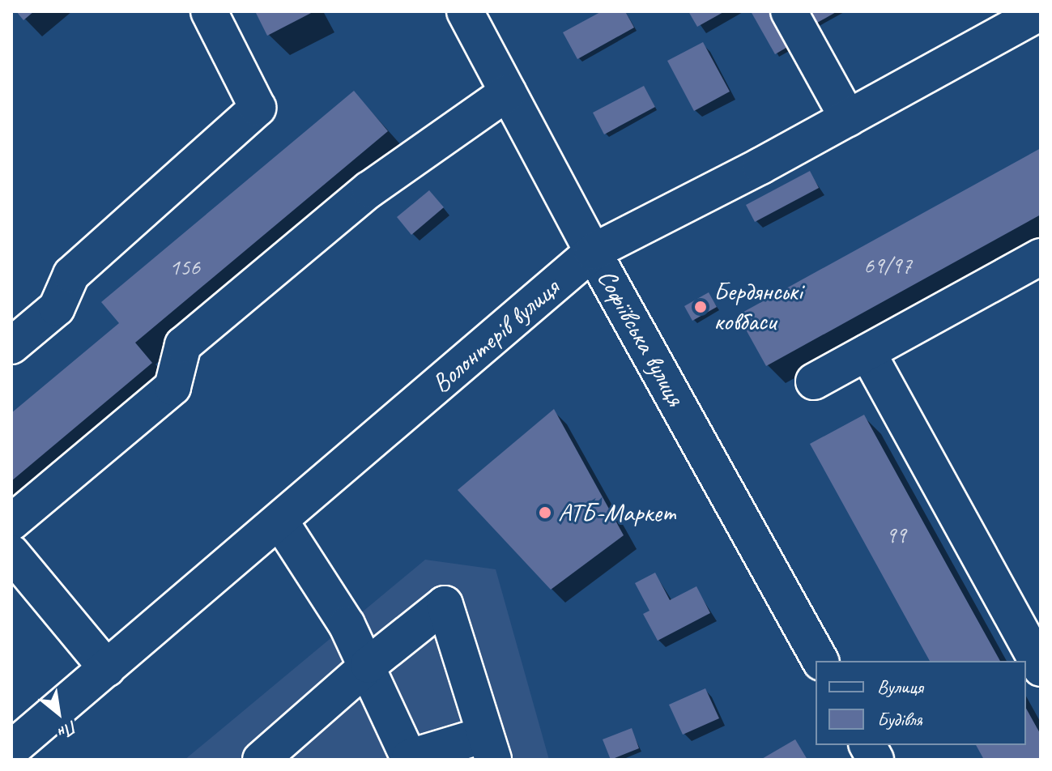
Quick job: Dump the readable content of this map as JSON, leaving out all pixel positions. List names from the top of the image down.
{
  "streets": {
    "street": ["Волонтерів вулиця", "Софіївська вулиця"]
  },
  "crossings": [
    ["Волонтерів вулиця", "Софіївська вулиця"]
  ],
  "places": ["Бердянські ковбаси", "АТБ-Маркет"],
  "house_numbers": ["69/97", "156", "99"],
  "legend": ["Вулиця", "Будівля"],
  "north": "bottom right"
}
